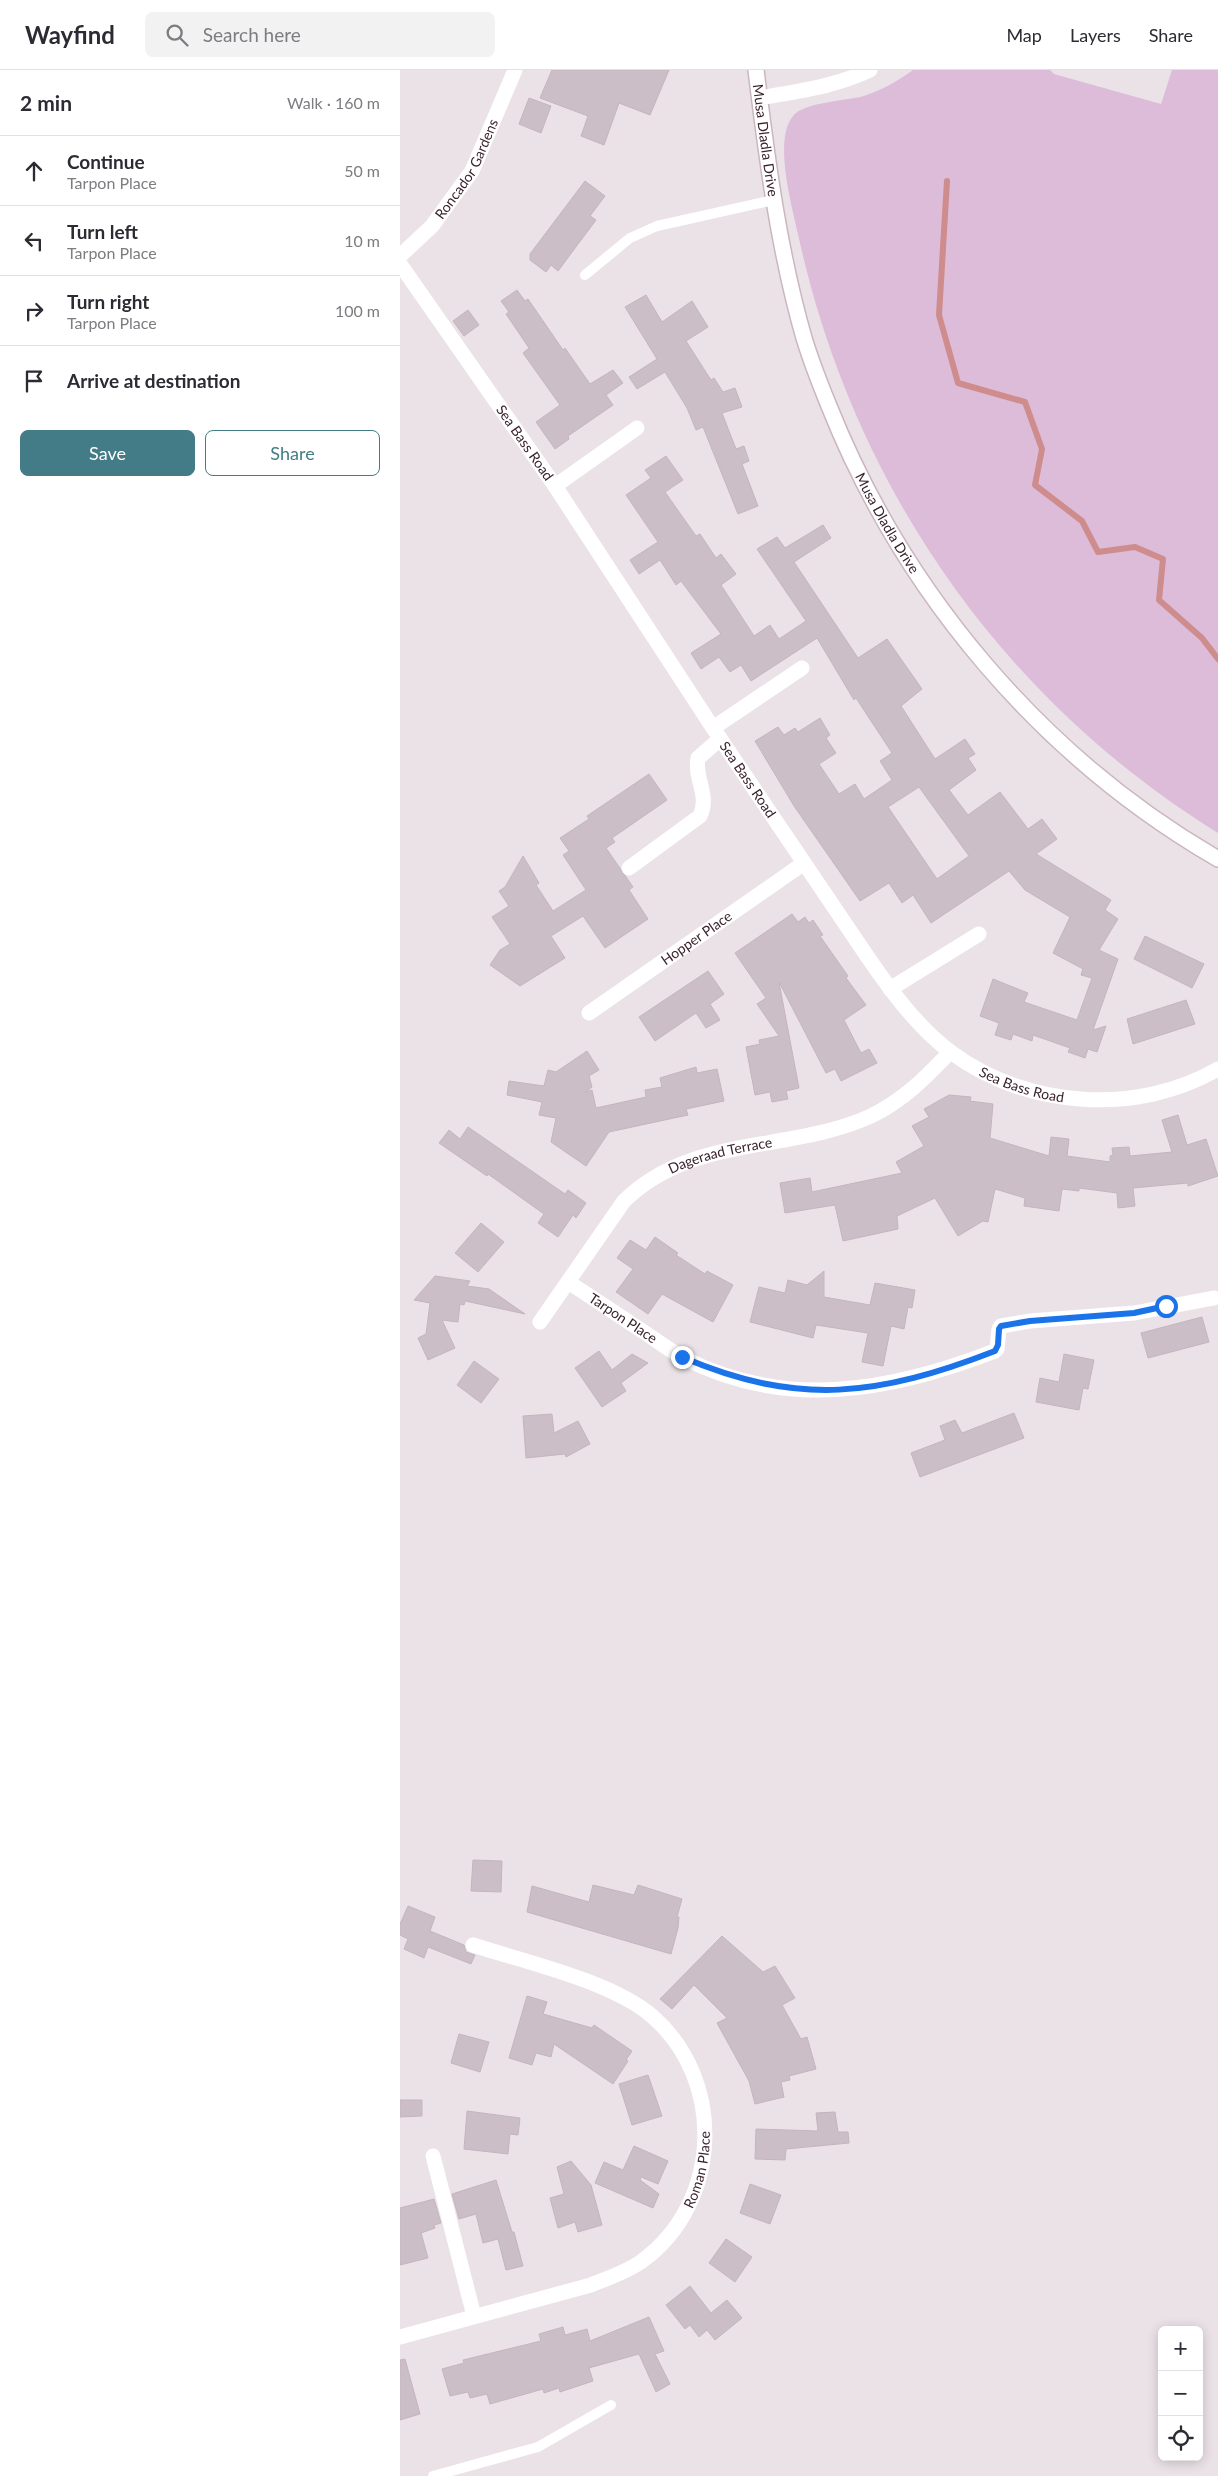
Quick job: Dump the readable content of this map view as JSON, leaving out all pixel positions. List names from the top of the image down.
{
  "streets": {
    "street": [
      "Musa Dladla Drive",
      "Roncador Gardens",
      "Sea Bass Road",
      "Hopper Place",
      "Dageraad Terrace",
      "Tarpon Place",
      "Roman Place"
    ]
  },
  "crossings": [
    ["Sea Bass Road", "Hopper Place"],
    ["Sea Bass Road", "Dageraad Terrace"],
    ["Dageraad Terrace", "Tarpon Place"]
  ],
  "page": {
    "header": "Wayfind",
    "search": "Search here",
    "nav": ["Map", "Layers", "Share"],
    "heading": ["2 min", "Walk · 160 m"],
    "list": [
      ["Continue", "Tarpon Place", "50 m"],
      ["Turn left", "Tarpon Place", "10 m"],
      ["Turn right", "Tarpon Place", "100 m"],
      "Arrive at destination"
    ],
    "buttons": ["Save", "Share"],
    "map_buttons": ["+", "−"]
  }
}
